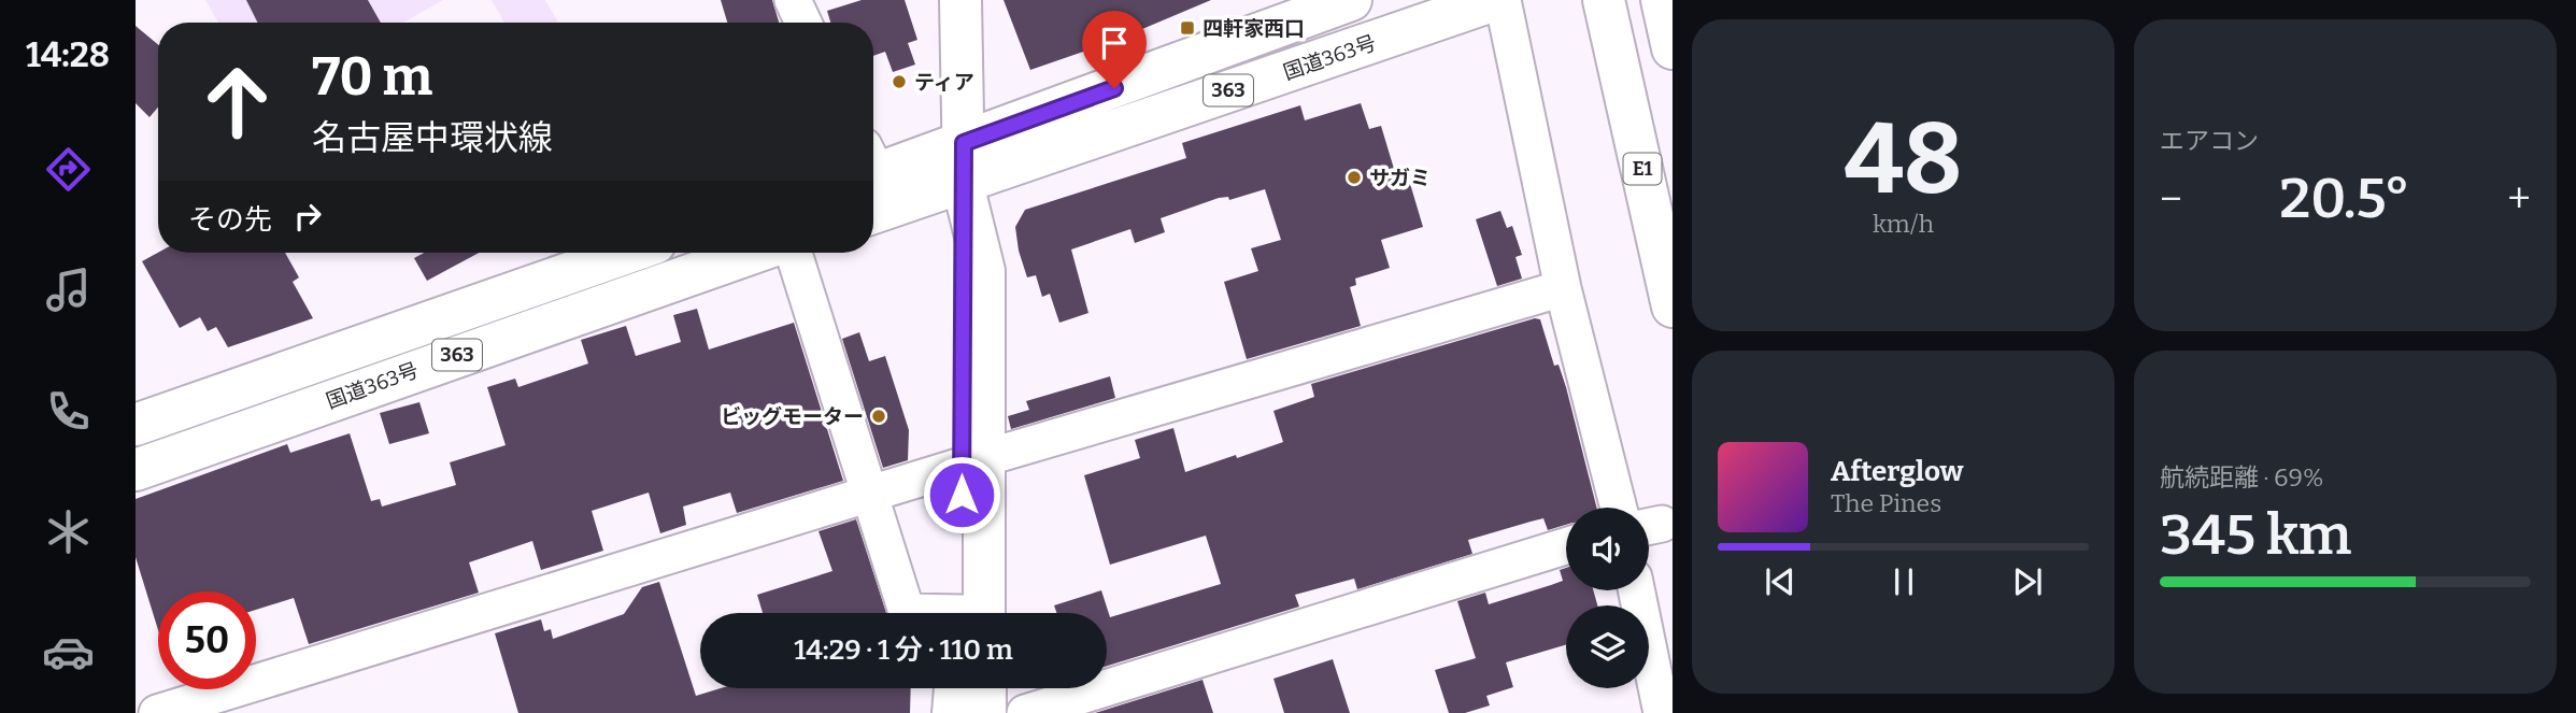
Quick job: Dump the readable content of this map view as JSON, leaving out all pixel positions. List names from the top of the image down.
{
  "streets": {
    "main road": ["国道363号", "363", "E1"]
  },
  "places": {
    "transit": ["四軒家西口"],
    "other": ["ティア", "サガミ", "ビッグモーター"]
  },
  "page": {
    "tabs": "14:28",
    "tile": [
      ["48", "km/h"],
      "エアコン",
      ["航続距離 · 69%", "345 km"]
    ],
    "turn": ["70 m", "名古屋中環状線"],
    "heat": ["−", "20.5°", "+"],
    "then": "その先",
    "song": ["Afterglow", "The Pines"],
    "limit": "50",
    "trip": "14:29 · 1 分 · 110 m"
  }
}
